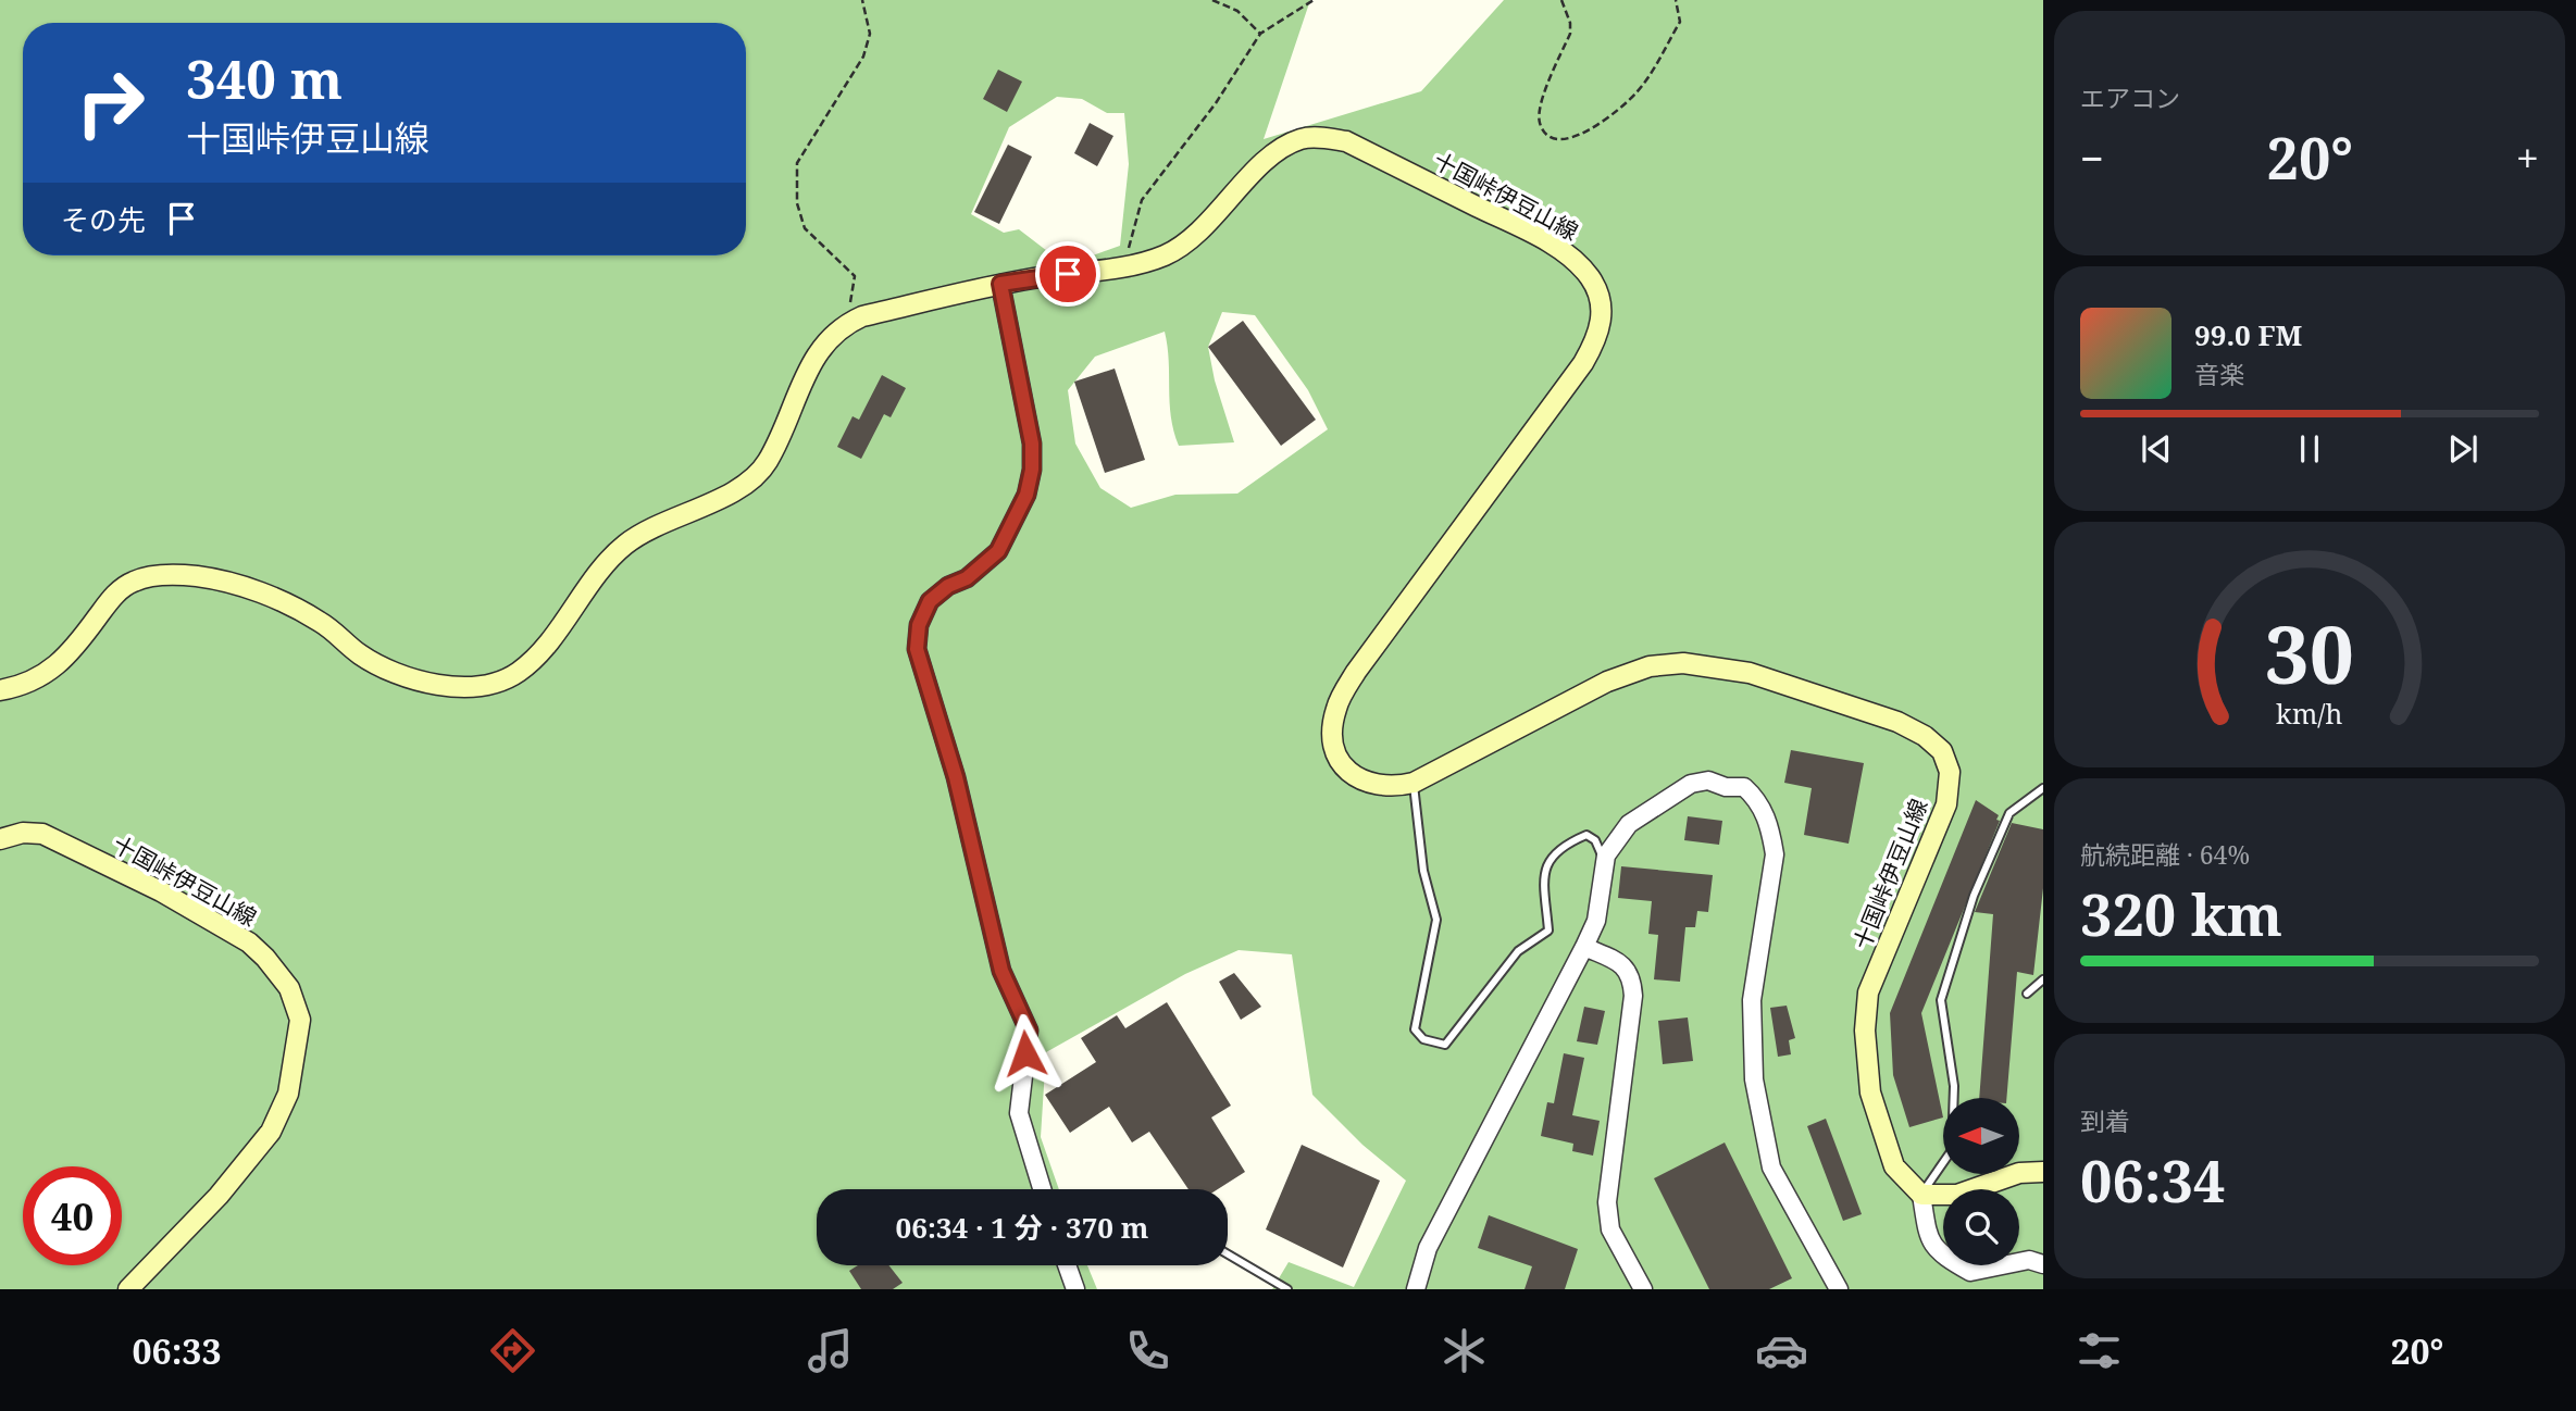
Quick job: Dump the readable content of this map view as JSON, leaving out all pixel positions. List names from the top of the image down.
{
  "streets": {
    "main road": ["十国峠伊豆山線"]
  },
  "north": "left",
  "page": {
    "tile": [
      "エアコン",
      ["航続距離 · 64%", "320 km"],
      ["到着", "06:34"]
    ],
    "turn": ["340 m", "十国峠伊豆山線"],
    "heat": ["−", "20°", "+"],
    "then": "その先",
    "song": ["99.0 FM", "音楽"],
    "limit": "40",
    "trip": "06:34 · 1 分 · 370 m",
    "tabs": ["06:33", "20°"],
    "gauge": ["30", "km/h"]
  }
}
